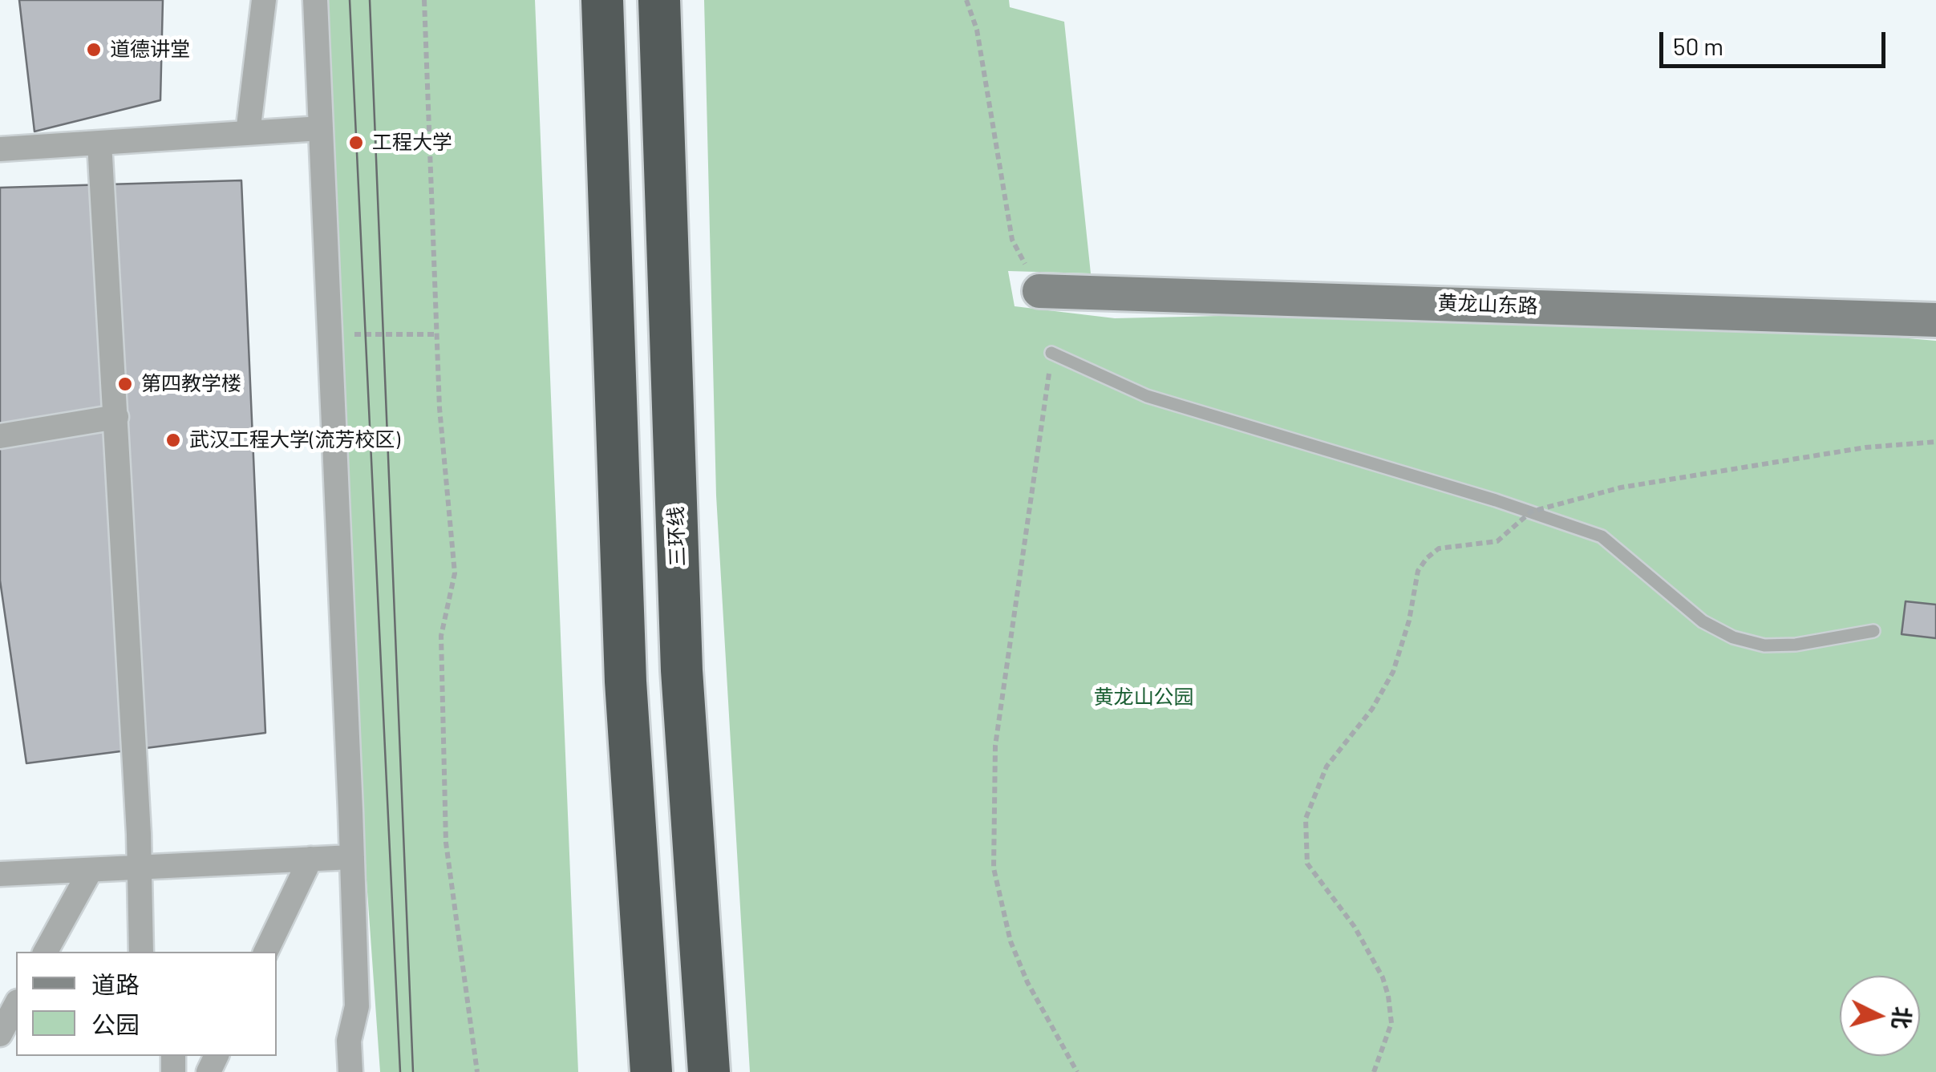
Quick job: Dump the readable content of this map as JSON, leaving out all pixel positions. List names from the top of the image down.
{
  "streets": {
    "highway": ["三环线"],
    "street": ["黄龙山东路"]
  },
  "parks": ["黄龙山公园"],
  "places": [
    "道德讲堂",
    "工程大学",
    "第四教学楼",
    "武汉工程大学(流芳校区)"
  ],
  "legend": ["道路", "公园"],
  "scale_bar": "50 m",
  "north": "right"
}
